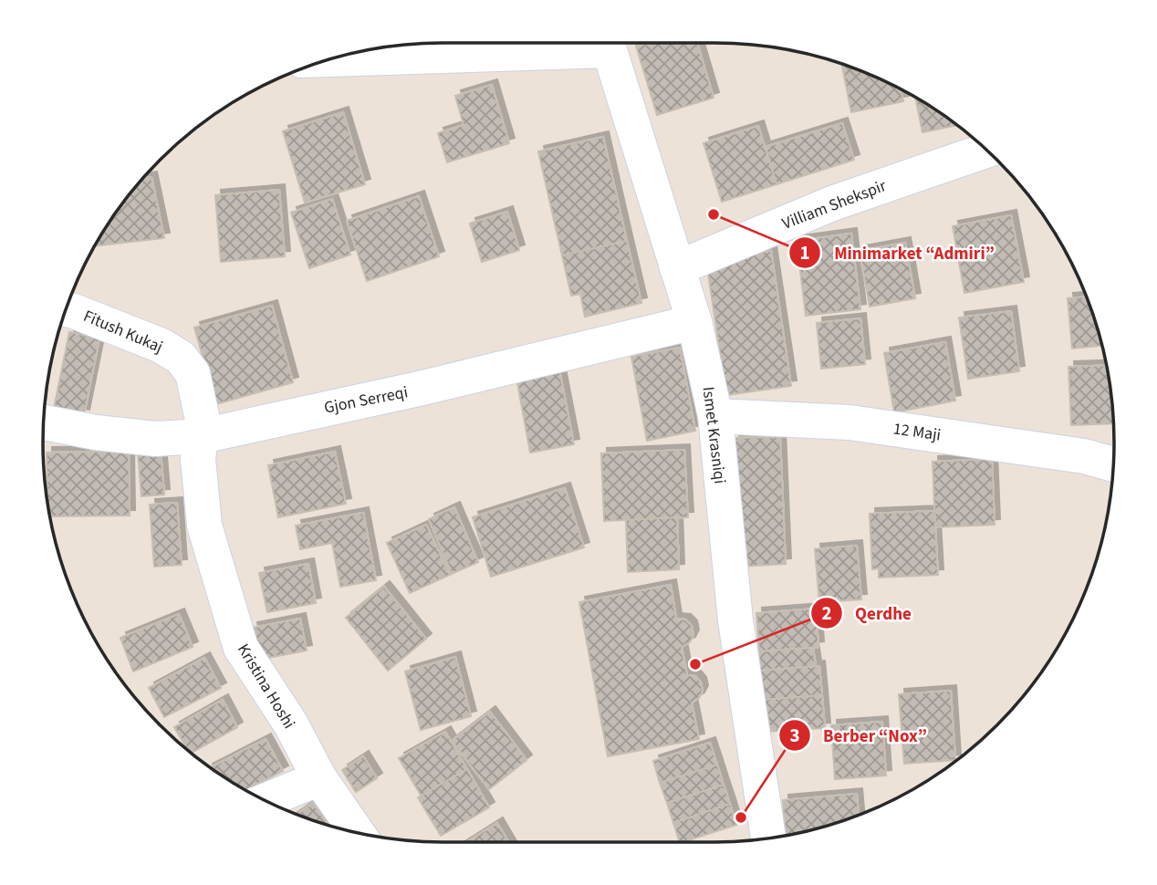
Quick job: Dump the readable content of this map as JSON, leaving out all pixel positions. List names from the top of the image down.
{
  "streets": {
    "street": [
      "Villiam Shekspir",
      "Fitush Kukaj",
      "Gjon Serreqi",
      "12 Maji",
      "Ismet Krasniqi",
      "Kristina Hoshi"
    ]
  },
  "crossings": [
    ["Villiam Shekspir", "Ismet Krasniqi"],
    ["Fitush Kukaj", "Gjon Serreqi"],
    ["Fitush Kukaj", "Kristina Hoshi"],
    ["Gjon Serreqi", "Ismet Krasniqi"],
    ["Gjon Serreqi", "Kristina Hoshi"],
    ["12 Maji", "Ismet Krasniqi"]
  ],
  "places": ["Minimarket “Admiri”", "Qerdhe", "Berber “Nox”"]
}
